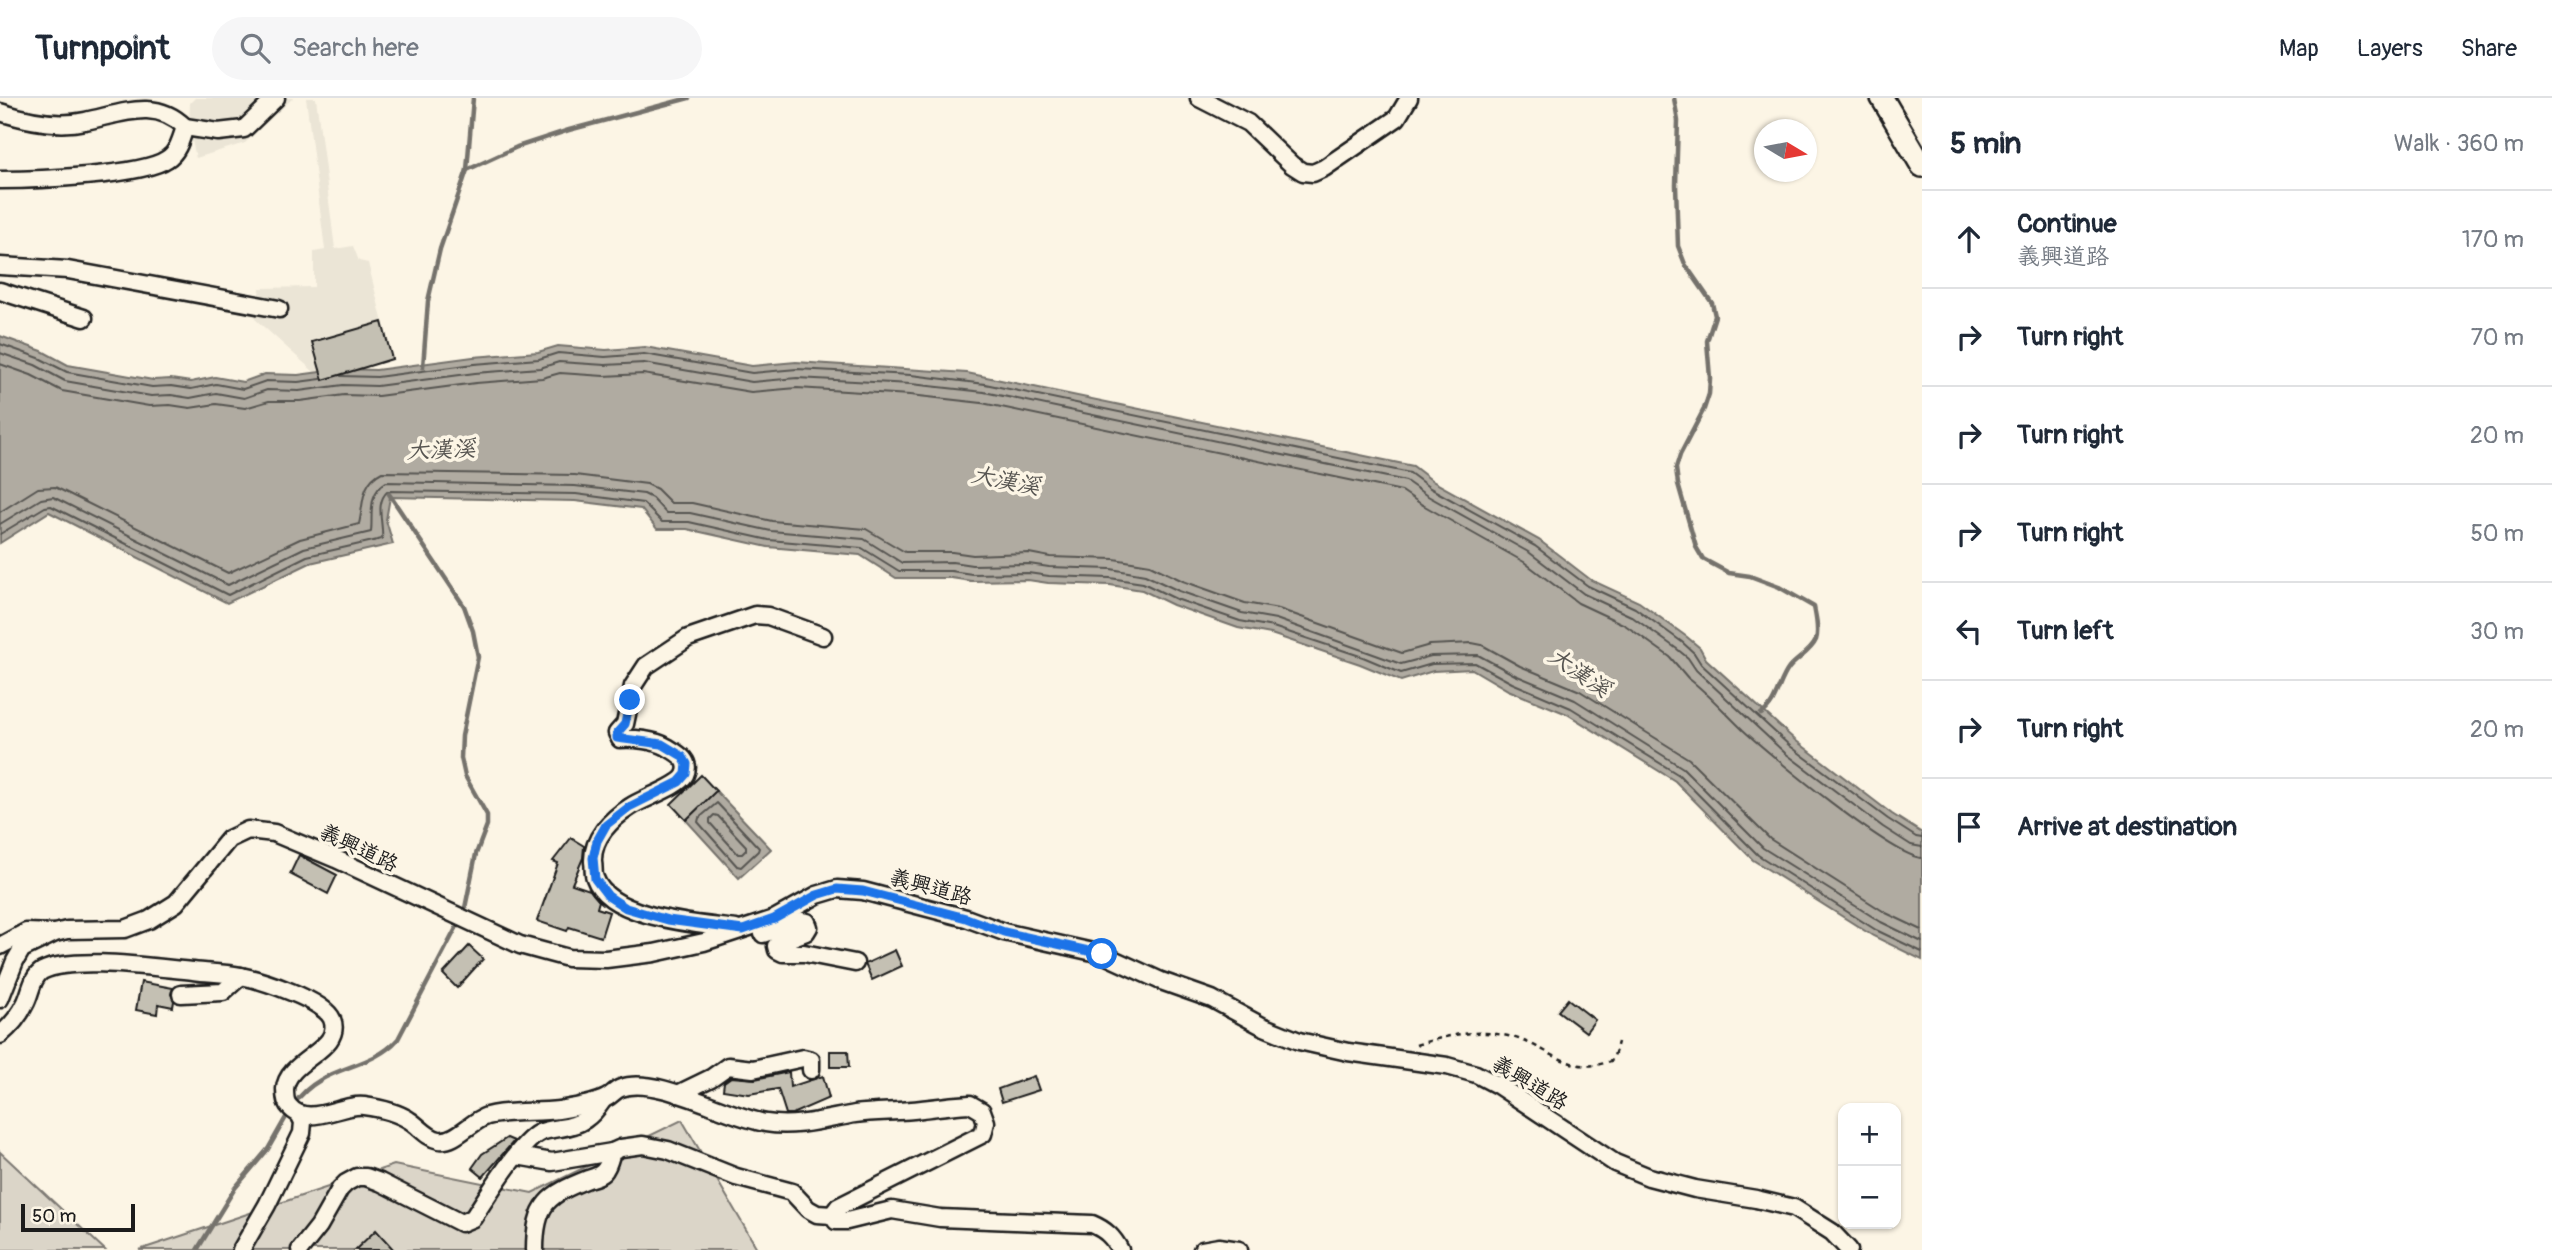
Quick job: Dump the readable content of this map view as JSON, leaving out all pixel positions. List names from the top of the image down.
{
  "streets": {
    "street": ["義興道路"]
  },
  "water": ["大漢溪"],
  "scale_bar": "50 m",
  "north": "right",
  "page": {
    "header": "Turnpoint",
    "search": "Search here",
    "nav": ["Map", "Layers", "Share"],
    "heading": ["5 min", "Walk · 360 m"],
    "list": [
      ["Continue", "義興道路", "170 m"],
      ["Turn right", "70 m"],
      ["Turn right", "20 m"],
      ["Turn right", "50 m"],
      ["Turn left", "30 m"],
      ["Turn right", "20 m"],
      "Arrive at destination"
    ],
    "map_buttons": ["+", "−"],
    "scale": "50 m"
  }
}
